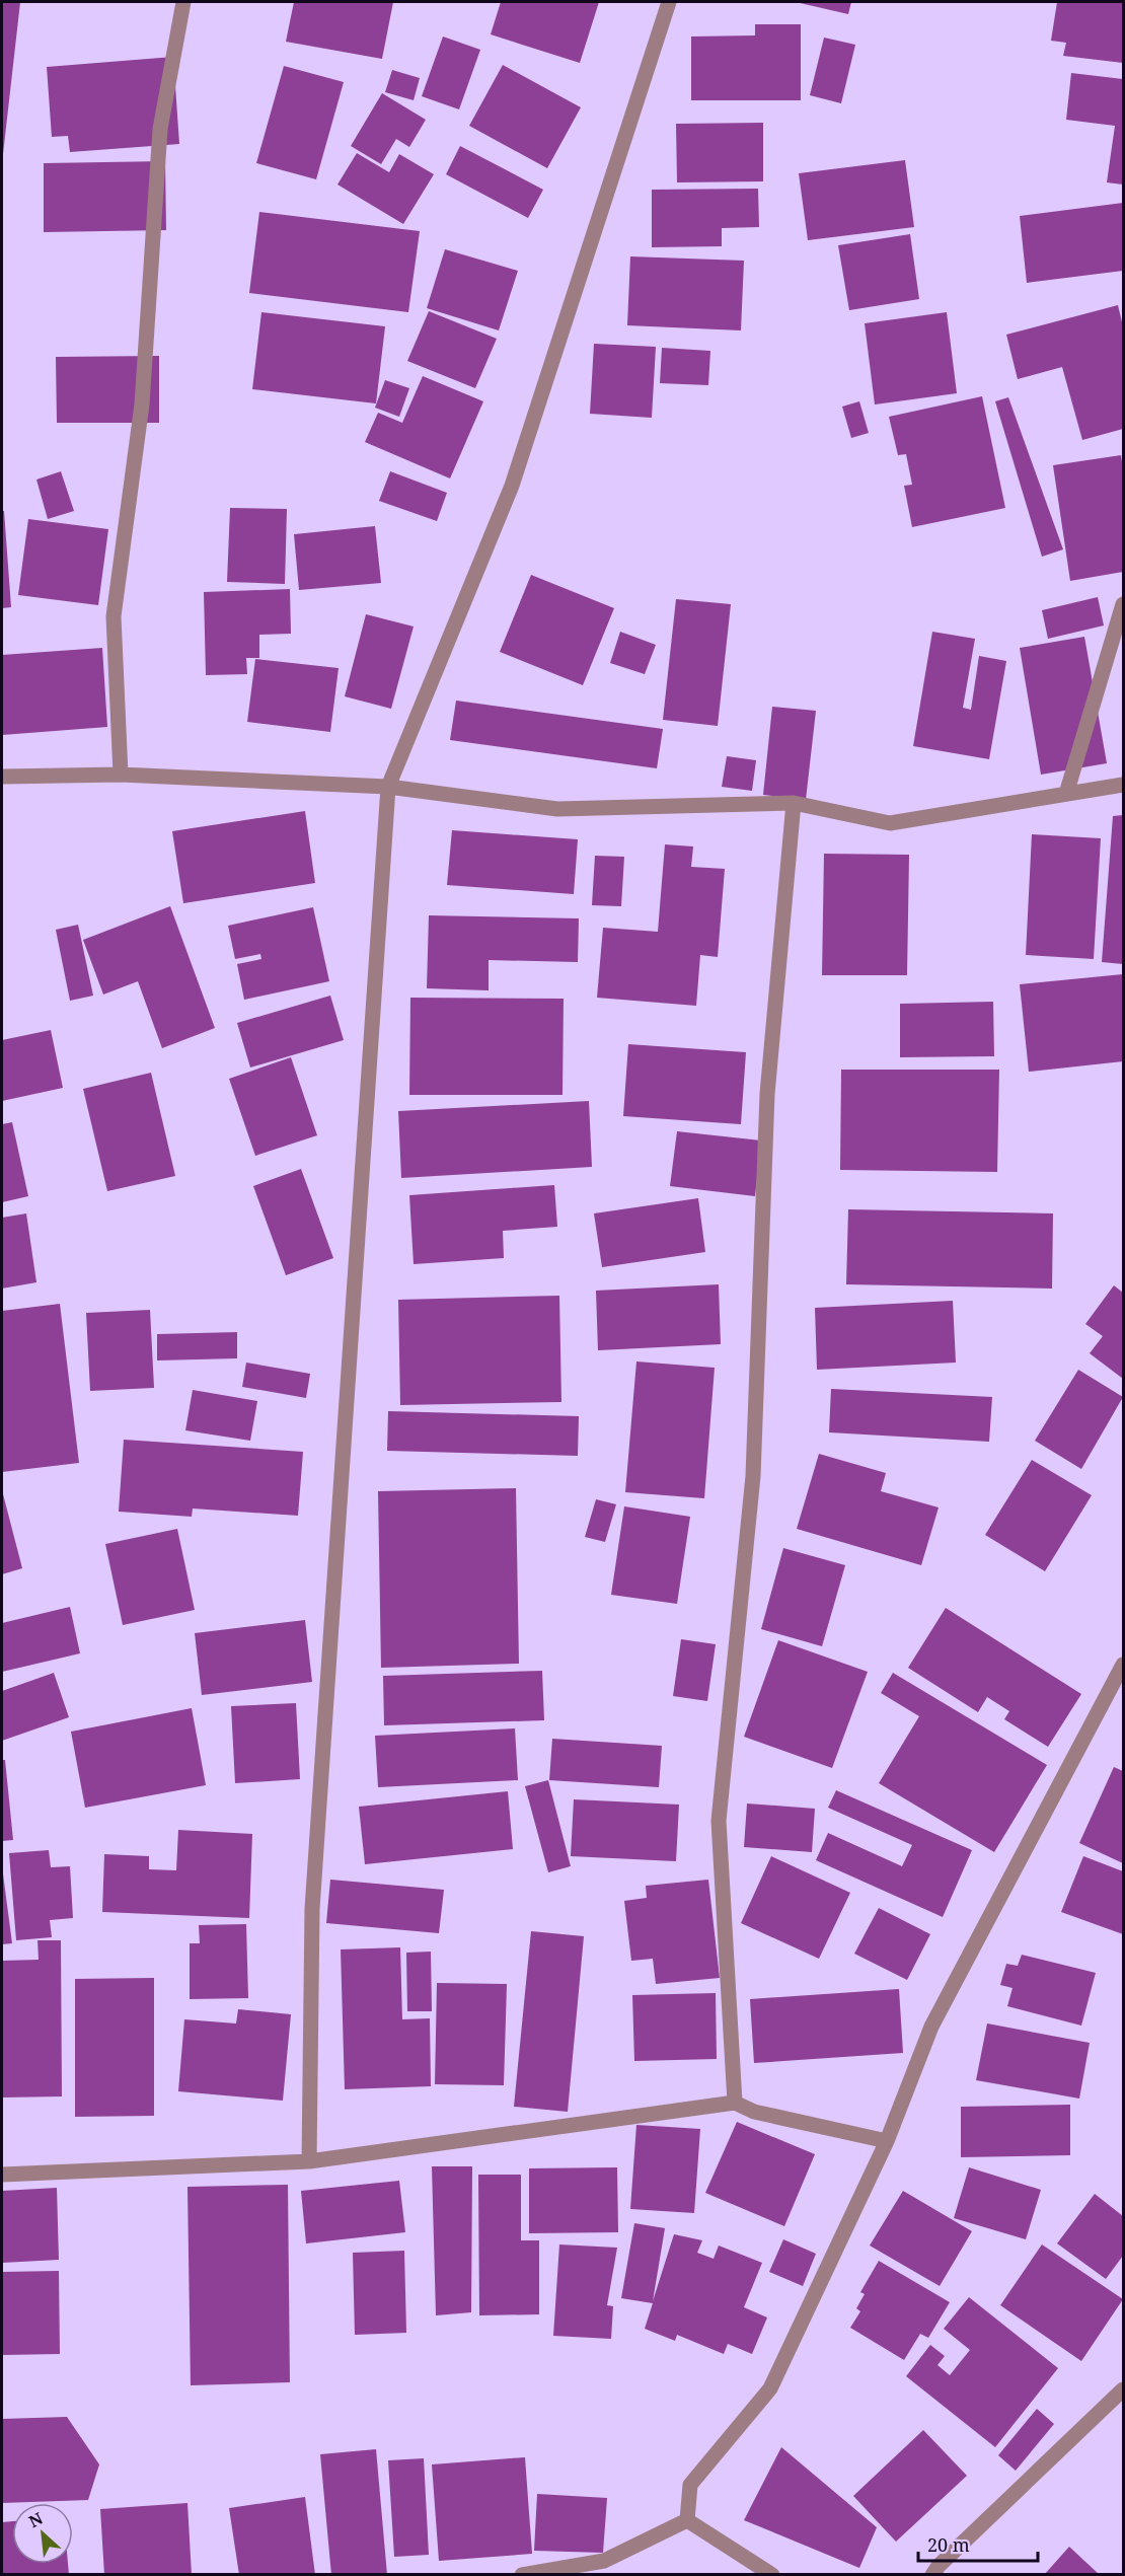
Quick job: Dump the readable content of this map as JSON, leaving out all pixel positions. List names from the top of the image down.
{
  "scale_bar": "20 m",
  "north": "top left"
}
